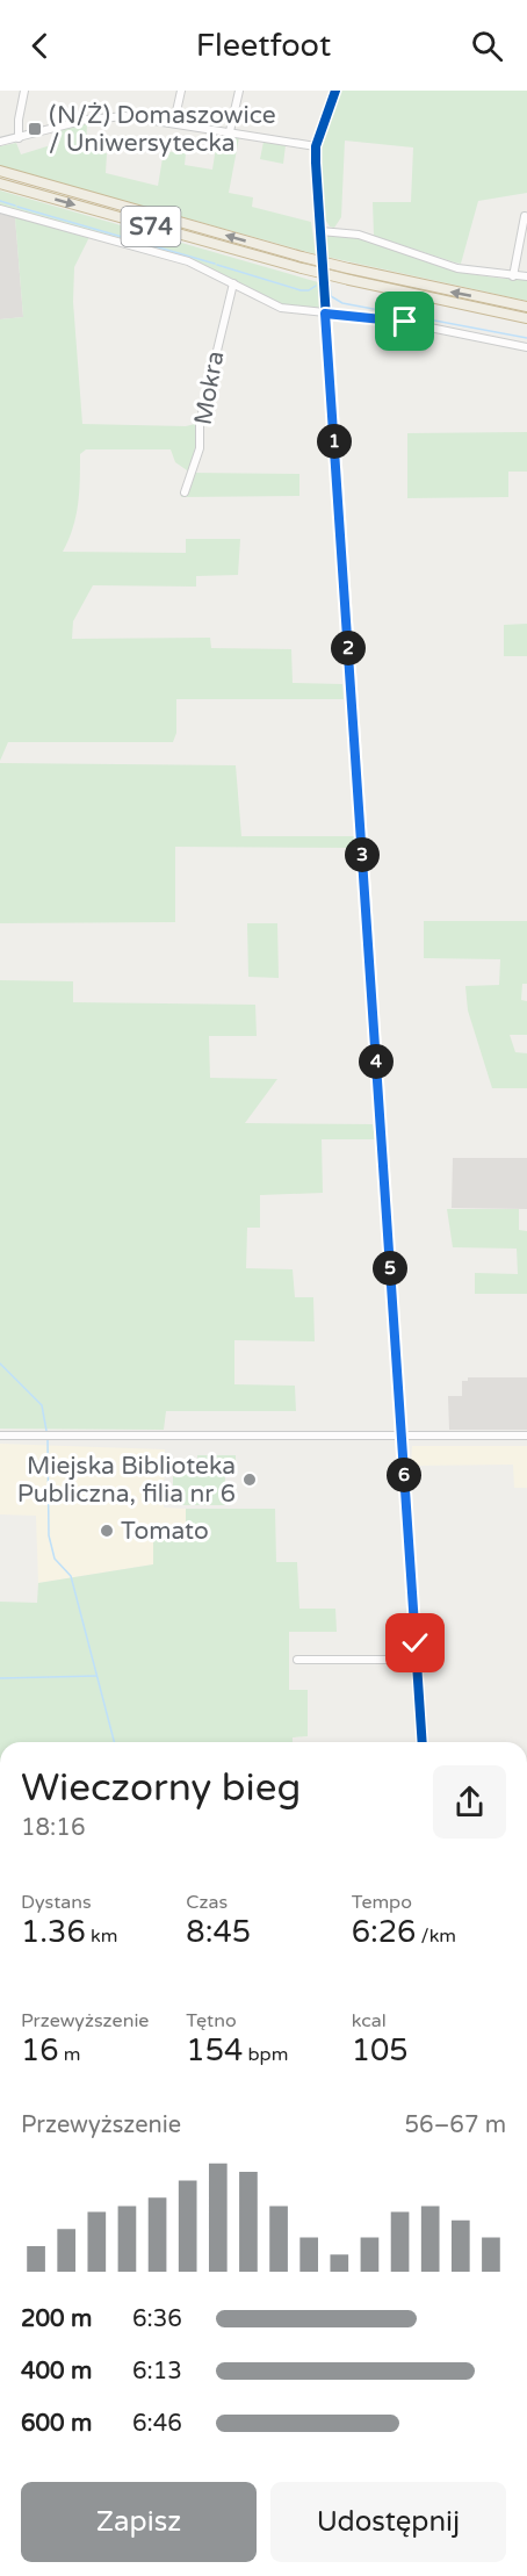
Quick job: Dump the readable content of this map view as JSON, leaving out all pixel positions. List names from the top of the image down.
{
  "streets": {
    "highway": ["S74"],
    "street": ["Mokra"]
  },
  "places": {
    "transit": ["(N/Ż) Domaszowice / Uniwersytecka"],
    "other": ["Miejska Biblioteka Publiczna, filia nr 6", "Tomato"]
  },
  "page": {
    "header": "Fleetfoot",
    "pins": [
      "1",
      "2",
      "3",
      "4",
      "5",
      "6"
    ],
    "heading": ["Wieczorny bieg", "18:16"],
    "stats": [
      ["Dystans", "1.36 km"],
      ["Czas", "8:45"],
      ["Tempo", "6:26 /km"],
      ["Przewyższenie", "16 m"],
      ["Tętno", "154 bpm"],
      ["kcal", "105"]
    ],
    "chart": ["Przewyższenie", "56–67 m"],
    "list": [
      {
        "name": "200 m",
        "note": "6:36"
      },
      {
        "name": "400 m",
        "note": "6:13"
      },
      {
        "name": "600 m",
        "note": "6:46"
      }
    ],
    "buttons": ["Zapisz", "Udostępnij"]
  }
}
